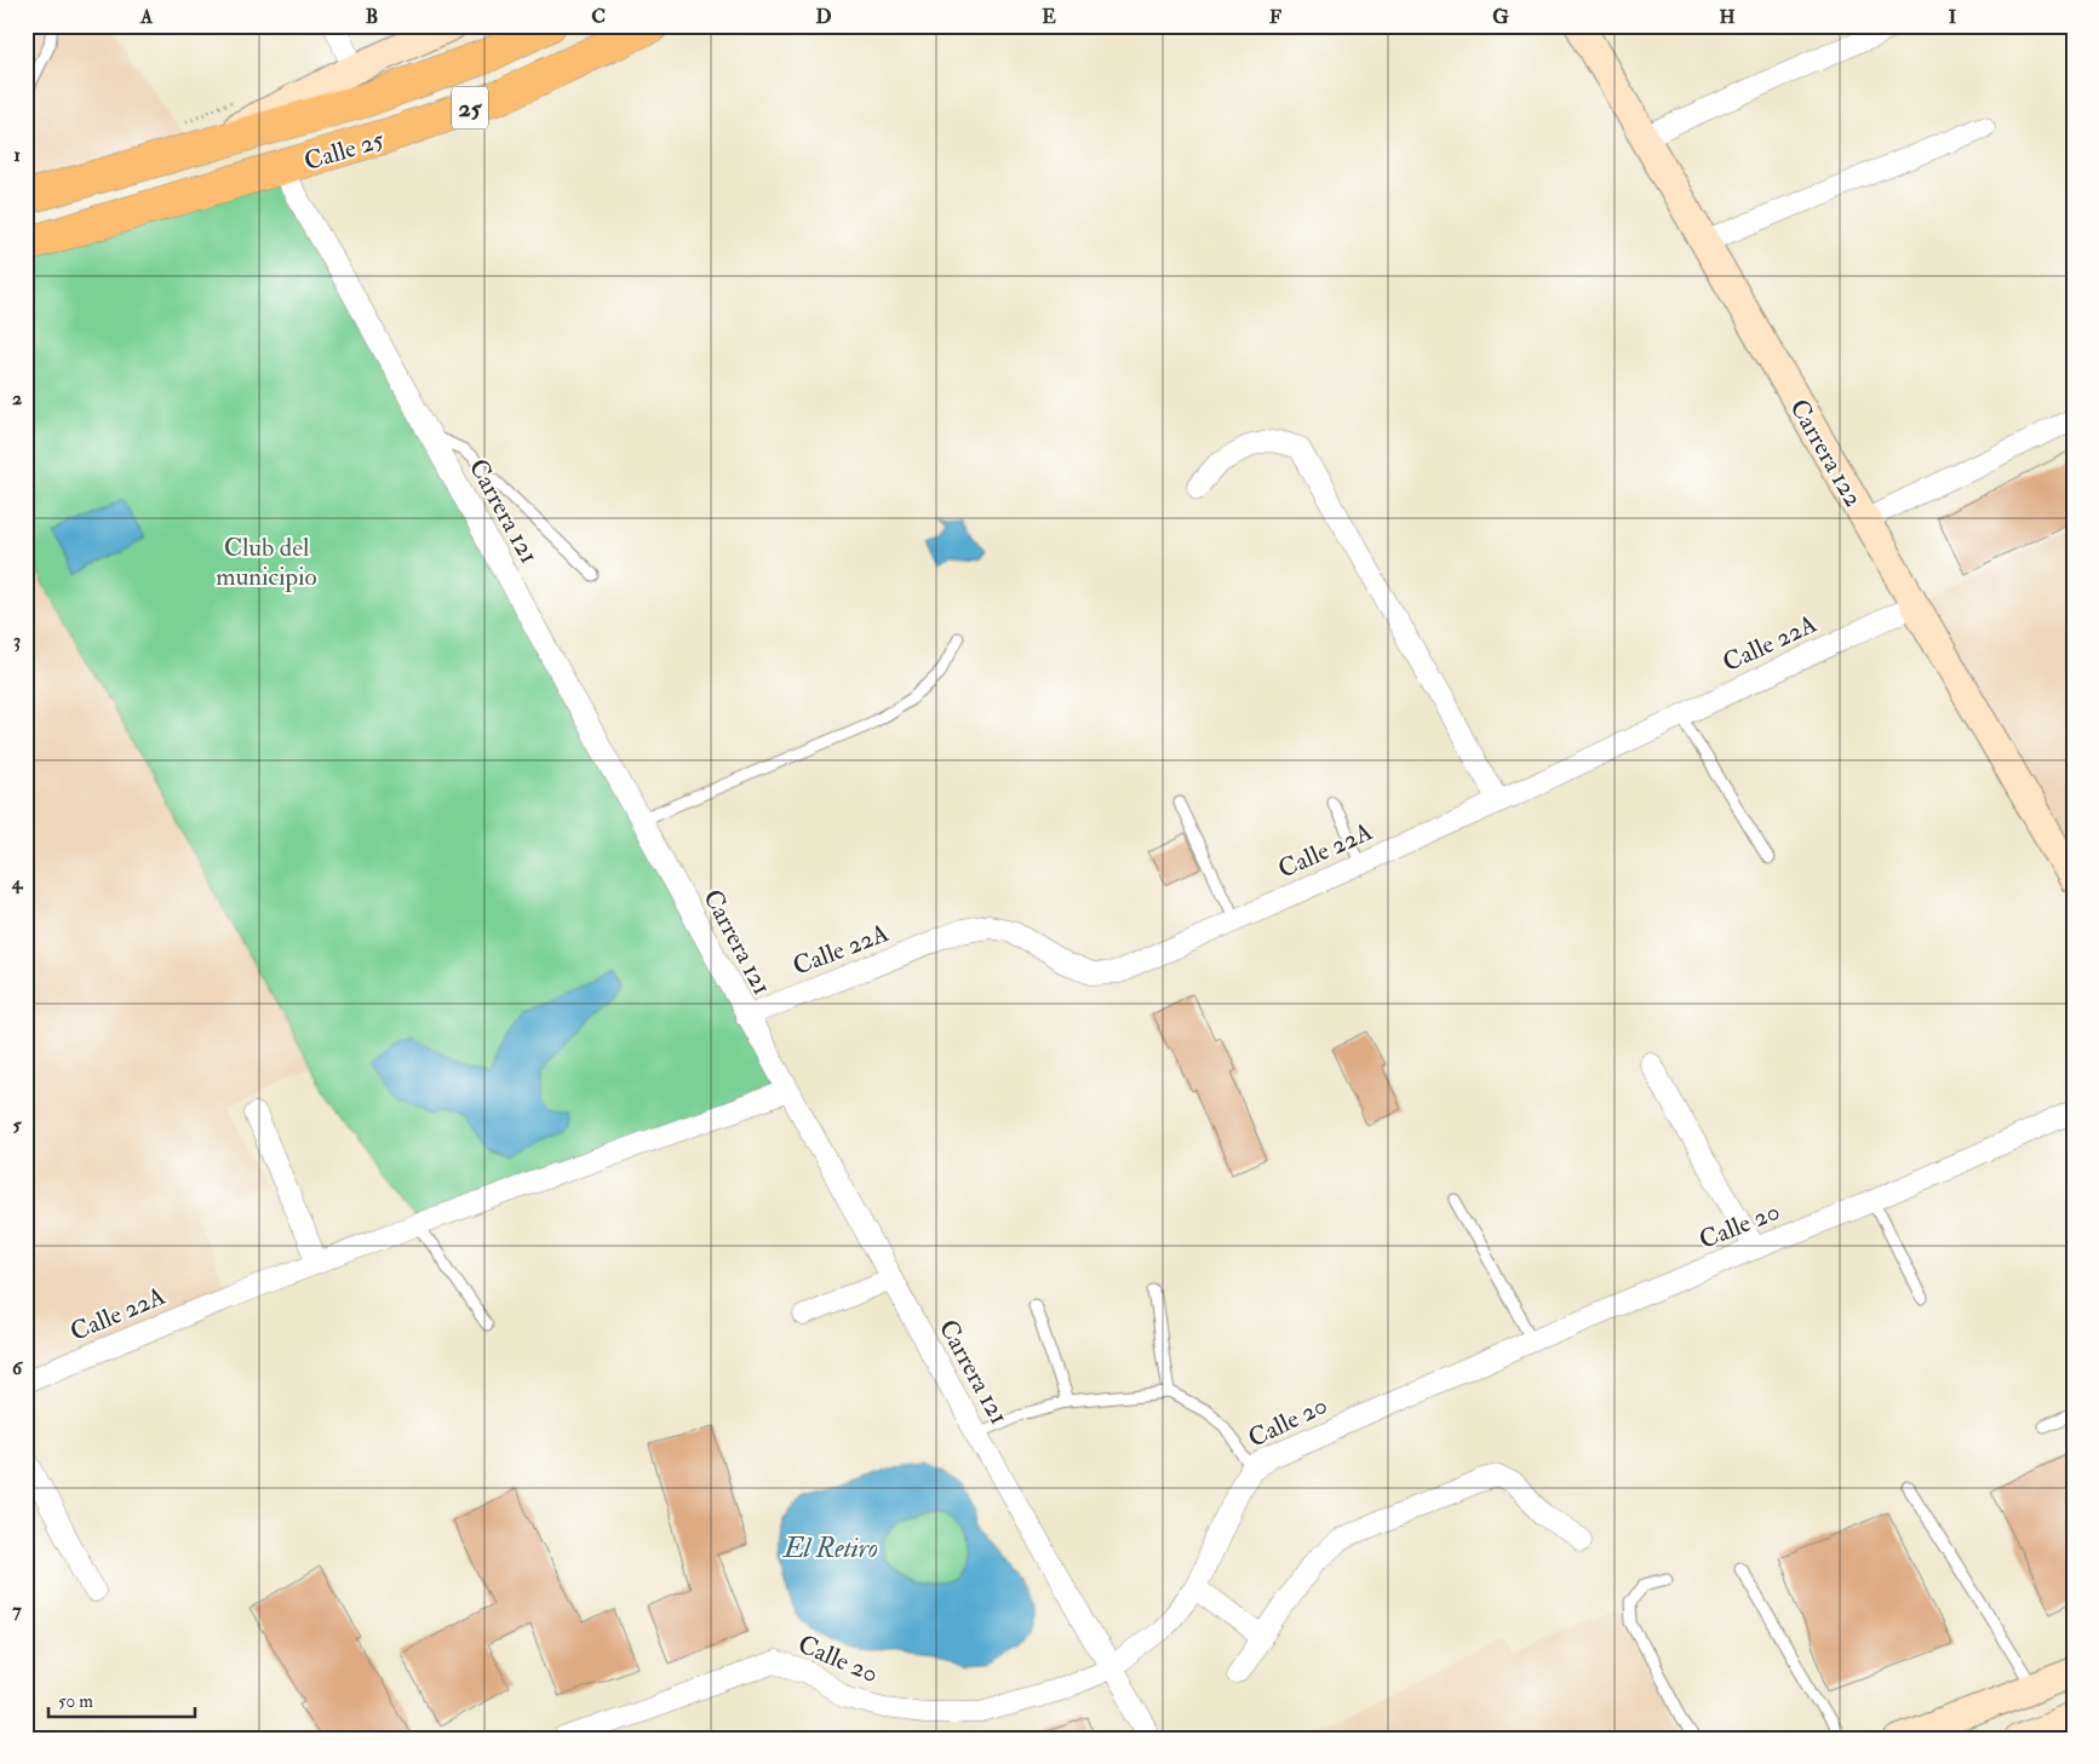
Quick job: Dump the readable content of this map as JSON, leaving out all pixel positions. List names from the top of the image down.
{
  "streets": {
    "highway": ["25", "Calle 25"],
    "street": [
      "Carrera 122",
      "Carrera 121",
      "Calle 22A",
      "Calle 20"
    ]
  },
  "crossings": [
    ["Calle 25", "Carrera 121"],
    ["Carrera 122", "Calle 22A"],
    ["Carrera 121", "Calle 22A"],
    ["Carrera 121", "Calle 20"]
  ],
  "water": ["El Retiro"],
  "parks": ["Club del municipio"],
  "scale_bar": "50 m",
  "grid": {
    "columns": [
      "A",
      "B",
      "C",
      "D",
      "E",
      "F",
      "G",
      "H",
      "I"
    ],
    "rows": [
      "1",
      "2",
      "3",
      "4",
      "5",
      "6",
      "7"
    ]
  }
}
